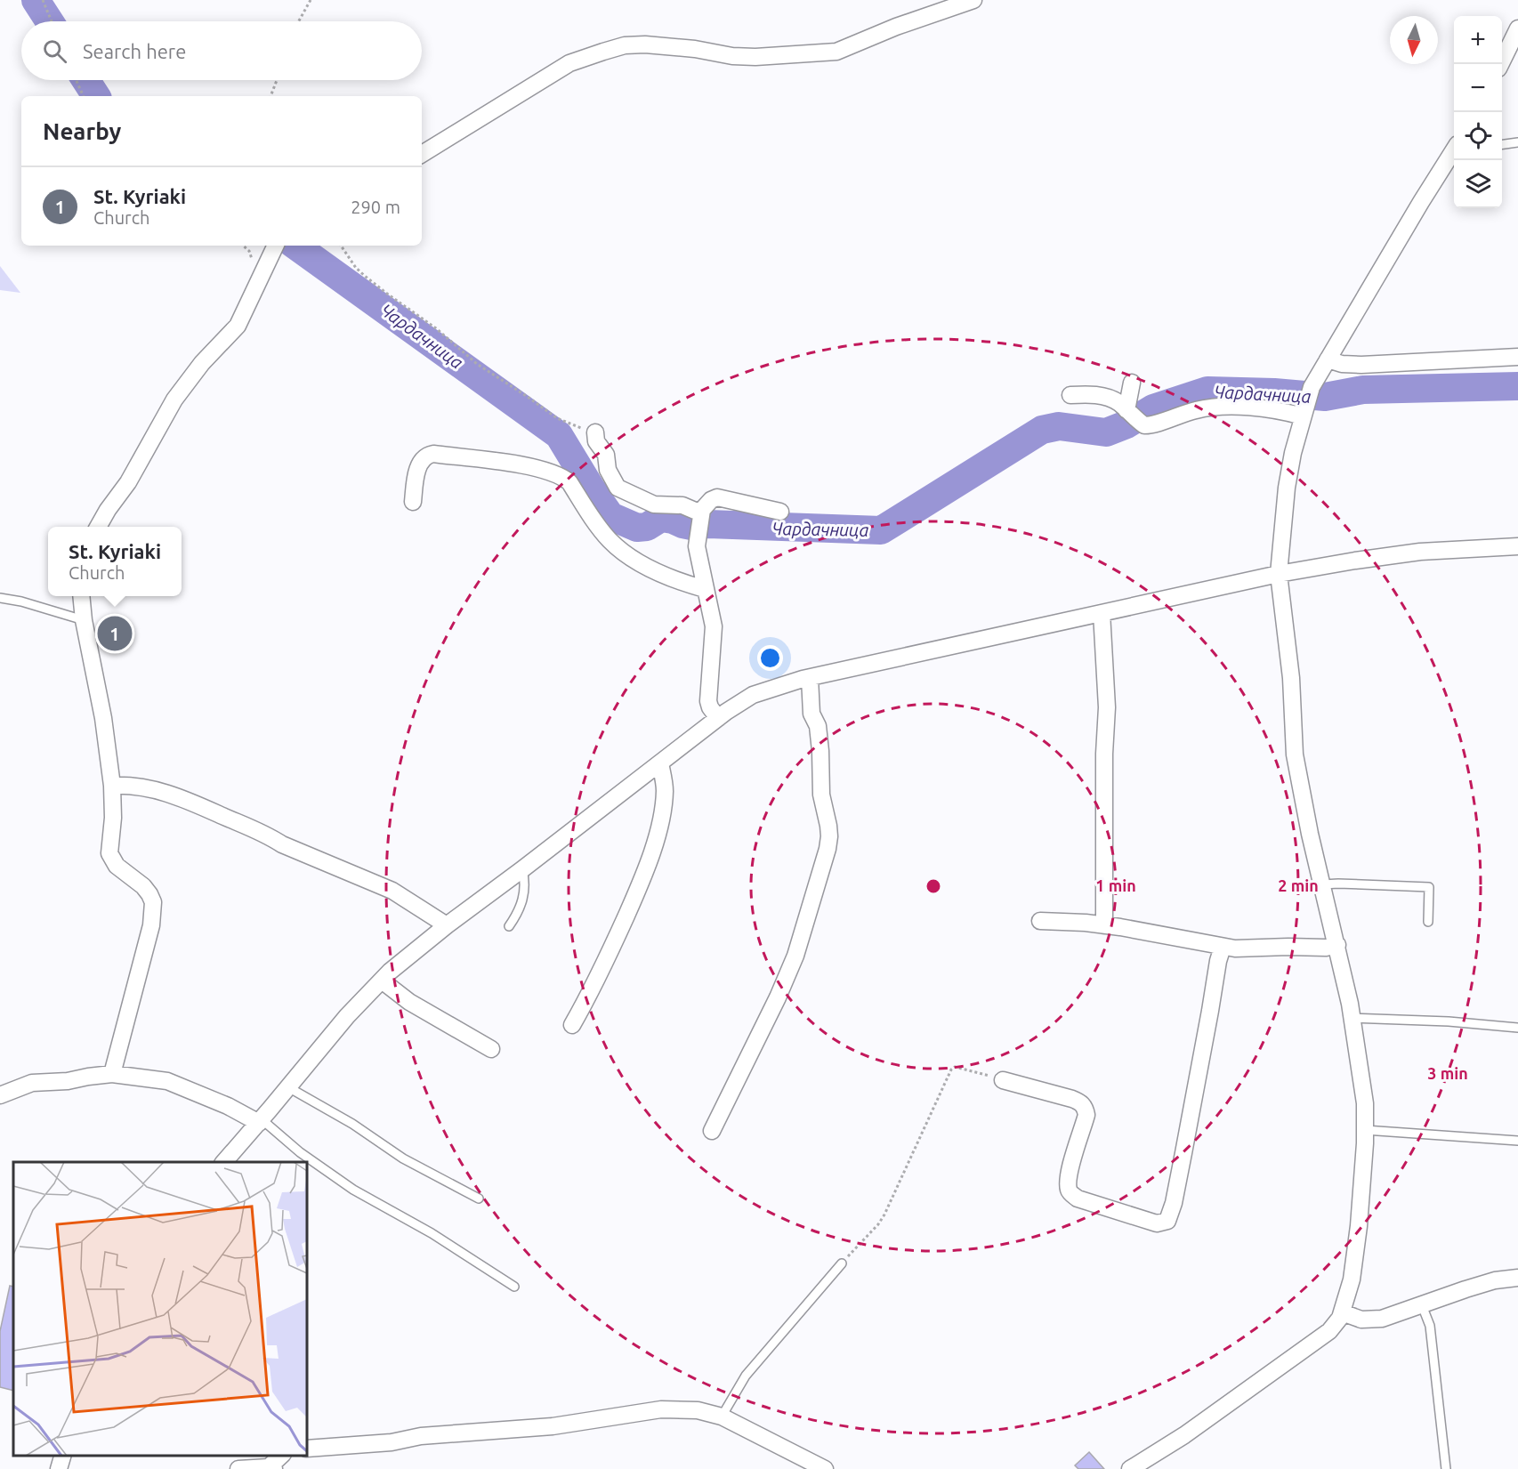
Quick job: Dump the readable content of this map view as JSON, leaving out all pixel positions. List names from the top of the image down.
{
  "water": ["Чардачница"],
  "north": "bottom",
  "page": {
    "map_buttons": ["+", "−"],
    "search": "Search here",
    "heading": "Nearby",
    "list": [
      {
        "mark": "1",
        "name": "St. Kyriaki",
        "note": "Church",
        "value": "290 m"
      }
    ],
    "popup": ["St. Kyriaki", "Church"],
    "pins": "1"
  },
  "rings": ["1 min", "2 min", "3 min"]
}
